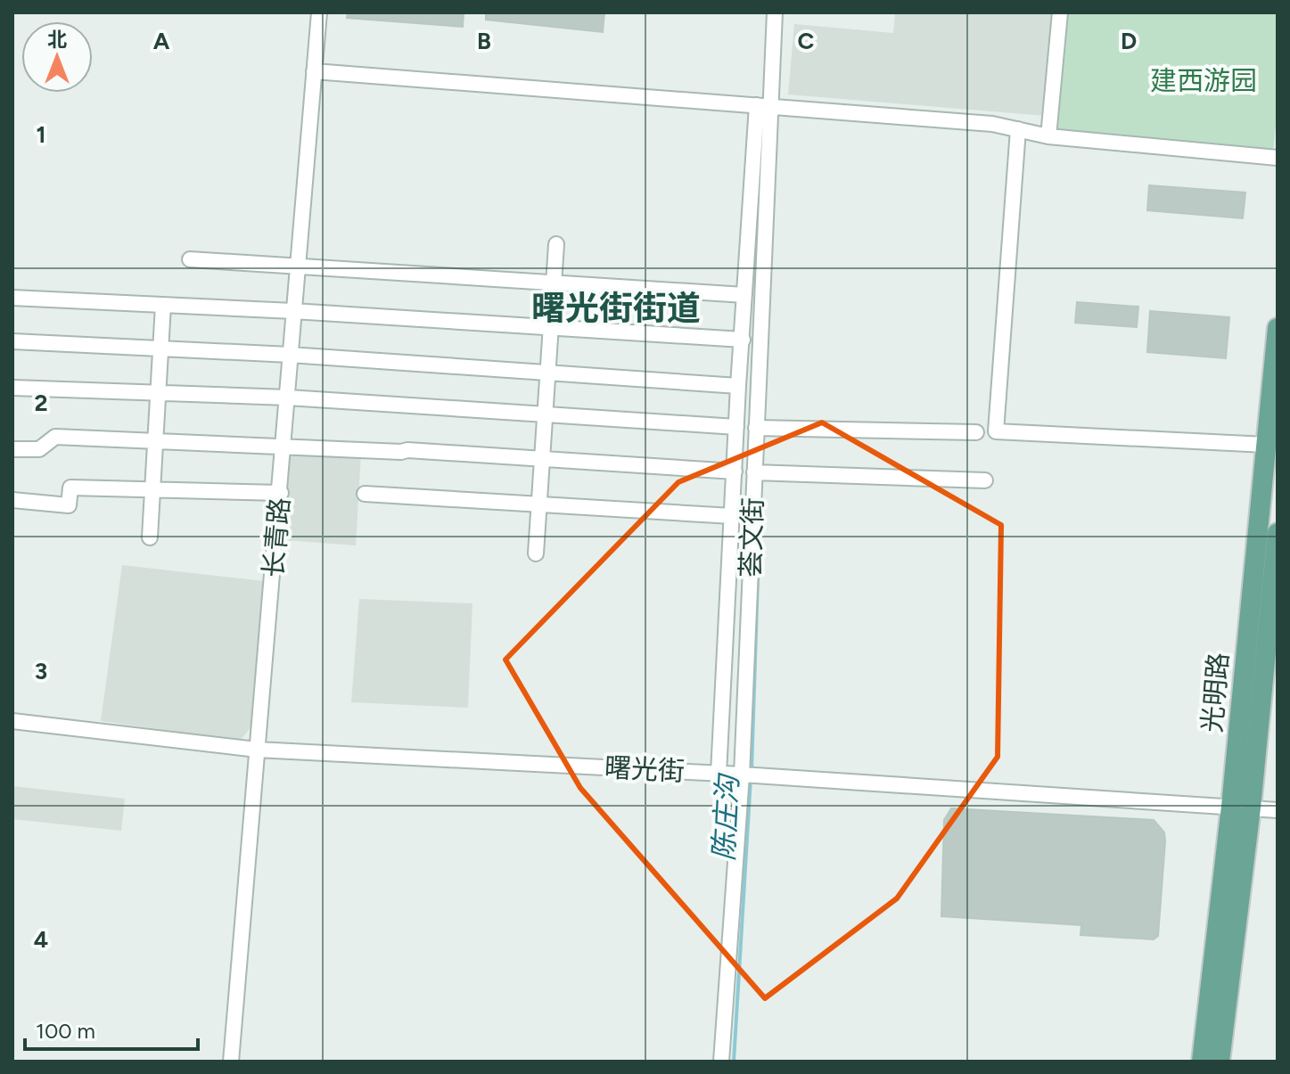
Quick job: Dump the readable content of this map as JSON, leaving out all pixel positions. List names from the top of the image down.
{
  "streets": {
    "main road": ["光明路"],
    "street": ["长青路", "荟文街", "曙光街"]
  },
  "crossings": [
    ["长青路", "曙光街"],
    ["荟文街", "曙光街"],
    ["光明路", "曙光街"]
  ],
  "districts": ["曙光街街道"],
  "water": ["陈庄沟"],
  "parks": ["建西游园"],
  "scale_bar": "100 m",
  "north": "top",
  "grid": {
    "columns": [
      "A",
      "B",
      "C",
      "D"
    ],
    "rows": [
      "1",
      "2",
      "3",
      "4"
    ]
  }
}
